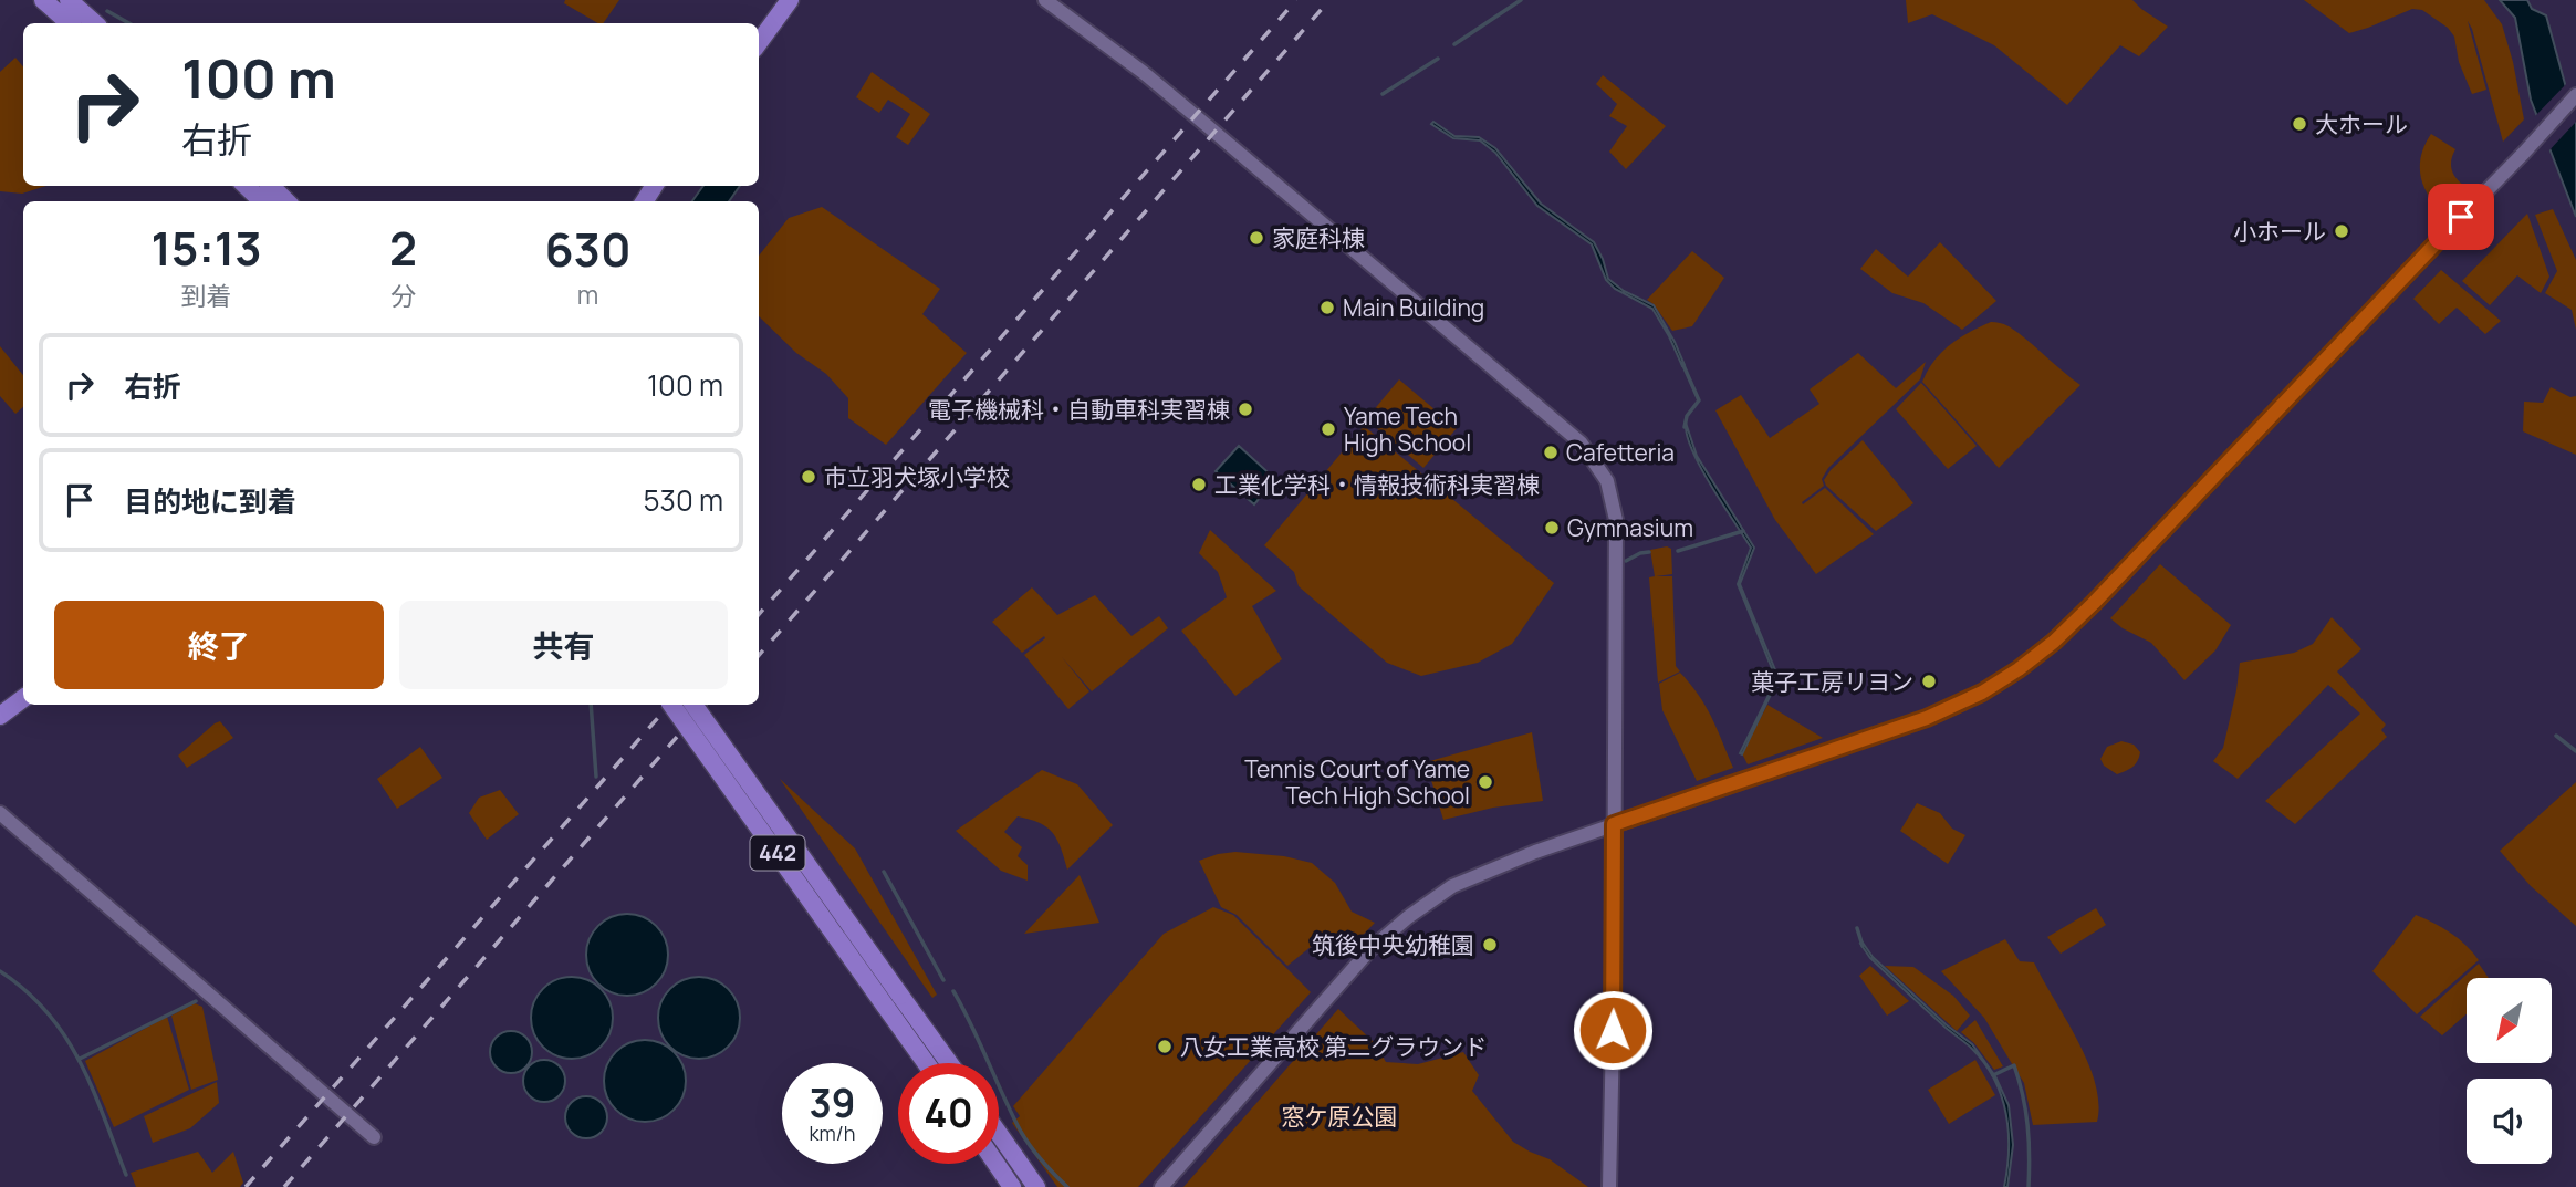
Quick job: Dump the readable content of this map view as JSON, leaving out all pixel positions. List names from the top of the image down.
{
  "streets": {
    "highway": ["442"]
  },
  "parks": ["窓ケ原公園"],
  "places": [
    "大ホール",
    "小ホール",
    "家庭科棟",
    "Main Building",
    "電子機械科・自動車科実習棟",
    "Yame Tech High School",
    "Cafetteria",
    "市立羽犬塚小学校",
    "工業化学科・情報技術科実習棟",
    "Gymnasium",
    "菓子工房リヨン",
    "Tennis Court of Yame Tech High School",
    "筑後中央幼稚園",
    "八女工業高校 第二グラウンド"
  ],
  "north": "bottom left",
  "page": {
    "turn": ["100 m", "右折"],
    "eta": [
      "15:13",
      "到着",
      "2",
      "分",
      "630",
      "m"
    ],
    "list": [
      {
        "name": "右折",
        "value": "100 m"
      },
      {
        "name": "目的地に到着",
        "value": "530 m"
      }
    ],
    "buttons": ["終了", "共有"],
    "speed": "39 km/h",
    "limit": "40"
  }
}
